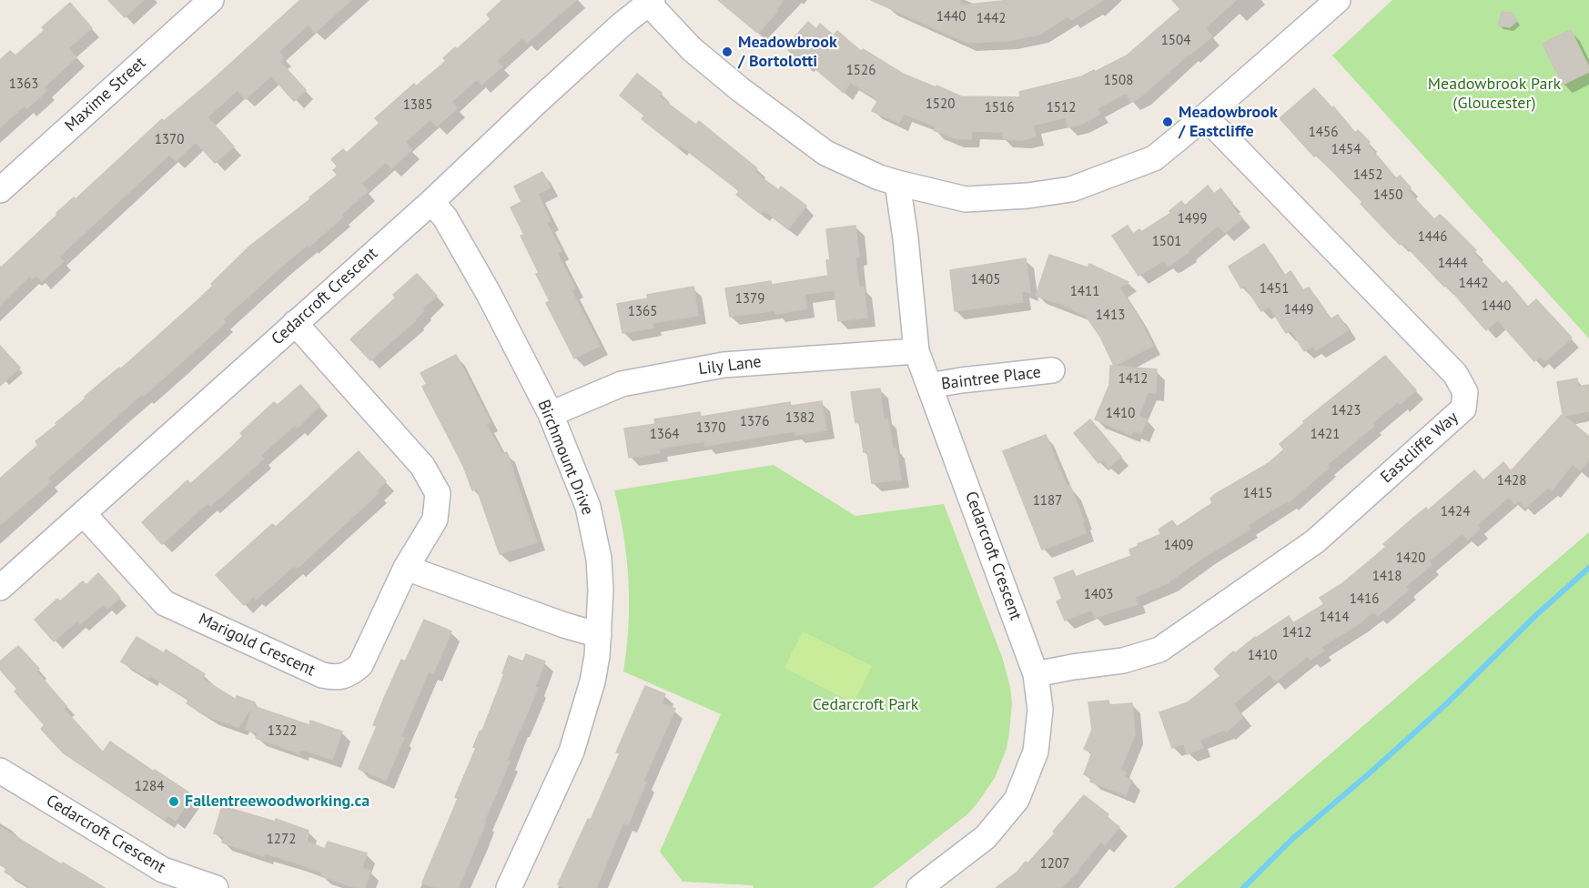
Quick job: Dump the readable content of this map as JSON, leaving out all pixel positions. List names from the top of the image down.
{
  "streets": {
    "street": [
      "Maxime Street",
      "Cedarcroft Crescent",
      "Lily Lane",
      "Baintree Place",
      "Eastcliffe Way",
      "Birchmount Drive",
      "Marigold Crescent"
    ]
  },
  "crossings": [
    ["Cedarcroft Crescent", "Lily Lane"],
    ["Cedarcroft Crescent", "Baintree Place"],
    ["Cedarcroft Crescent", "Eastcliffe Way"],
    ["Cedarcroft Crescent", "Birchmount Drive"],
    ["Cedarcroft Crescent", "Marigold Crescent"],
    ["Lily Lane", "Birchmount Drive"]
  ],
  "parks": ["Meadowbrook Park (Gloucester)", "Cedarcroft Park"],
  "places": ["Meadowbrook / Bortolotti", "Meadowbrook / Eastcliffe", "Fallentreewoodworking.ca"],
  "house_numbers": [
    "1440",
    "1442",
    "1504",
    "1526",
    "1508",
    "1363",
    "1520",
    "1385",
    "1516",
    "1512",
    "1456",
    "1370",
    "1454",
    "1452",
    "1450",
    "1499",
    "1446",
    "1501",
    "1444",
    "1405",
    "1442",
    "1451",
    "1411",
    "1379",
    "1440",
    "1449",
    "1365",
    "1413",
    "1412",
    "1423",
    "1410",
    "1382",
    "1376",
    "1370",
    "1364",
    "1421",
    "1428",
    "1415",
    "1187",
    "1424",
    "1409",
    "1420",
    "1418",
    "1403",
    "1416",
    "1414",
    "1412",
    "1410",
    "1322",
    "1284",
    "1272",
    "1207"
  ]
}
